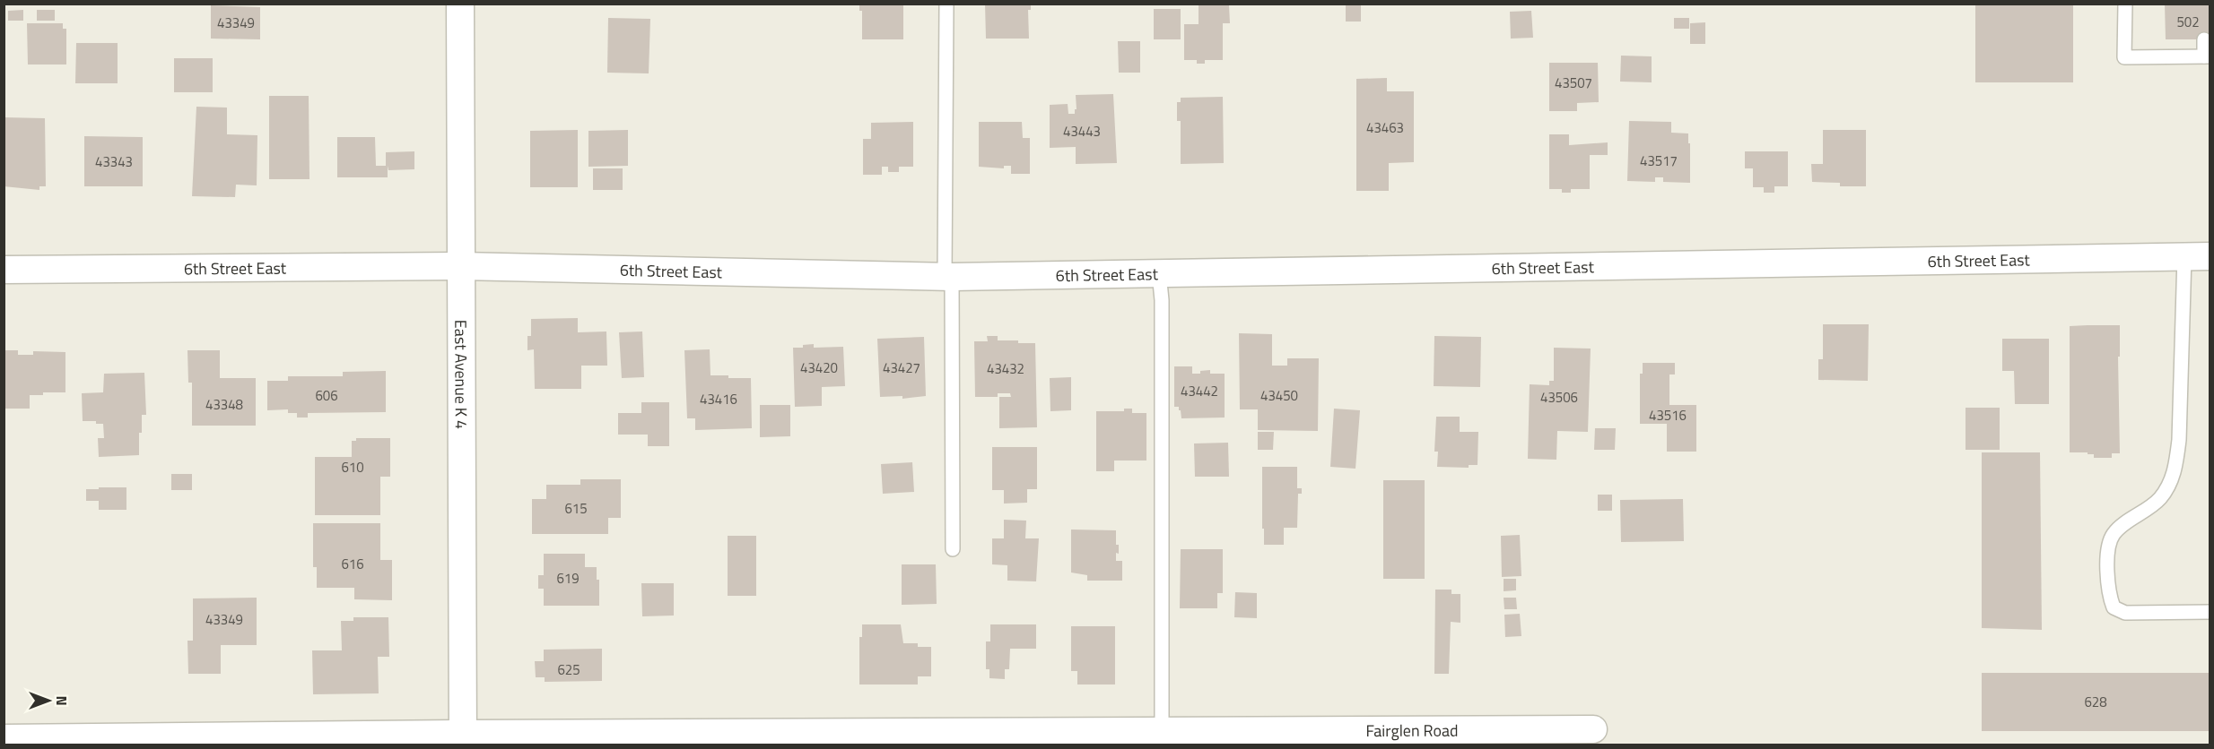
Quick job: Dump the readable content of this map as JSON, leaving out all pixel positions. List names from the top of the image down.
{
  "streets": {
    "street": ["6th Street East", "East Avenue K 4", "Fairglen Road"]
  },
  "crossings": [
    ["6th Street East", "East Avenue K 4"],
    ["East Avenue K 4", "Fairglen Road"]
  ],
  "house_numbers": [
    "502",
    "43349",
    "43507",
    "43463",
    "43443",
    "43517",
    "43343",
    "43420",
    "43427",
    "43432",
    "43442",
    "606",
    "43450",
    "43506",
    "43416",
    "43348",
    "43516",
    "610",
    "615",
    "616",
    "619",
    "43349",
    "625",
    "628"
  ],
  "north": "right"
}
